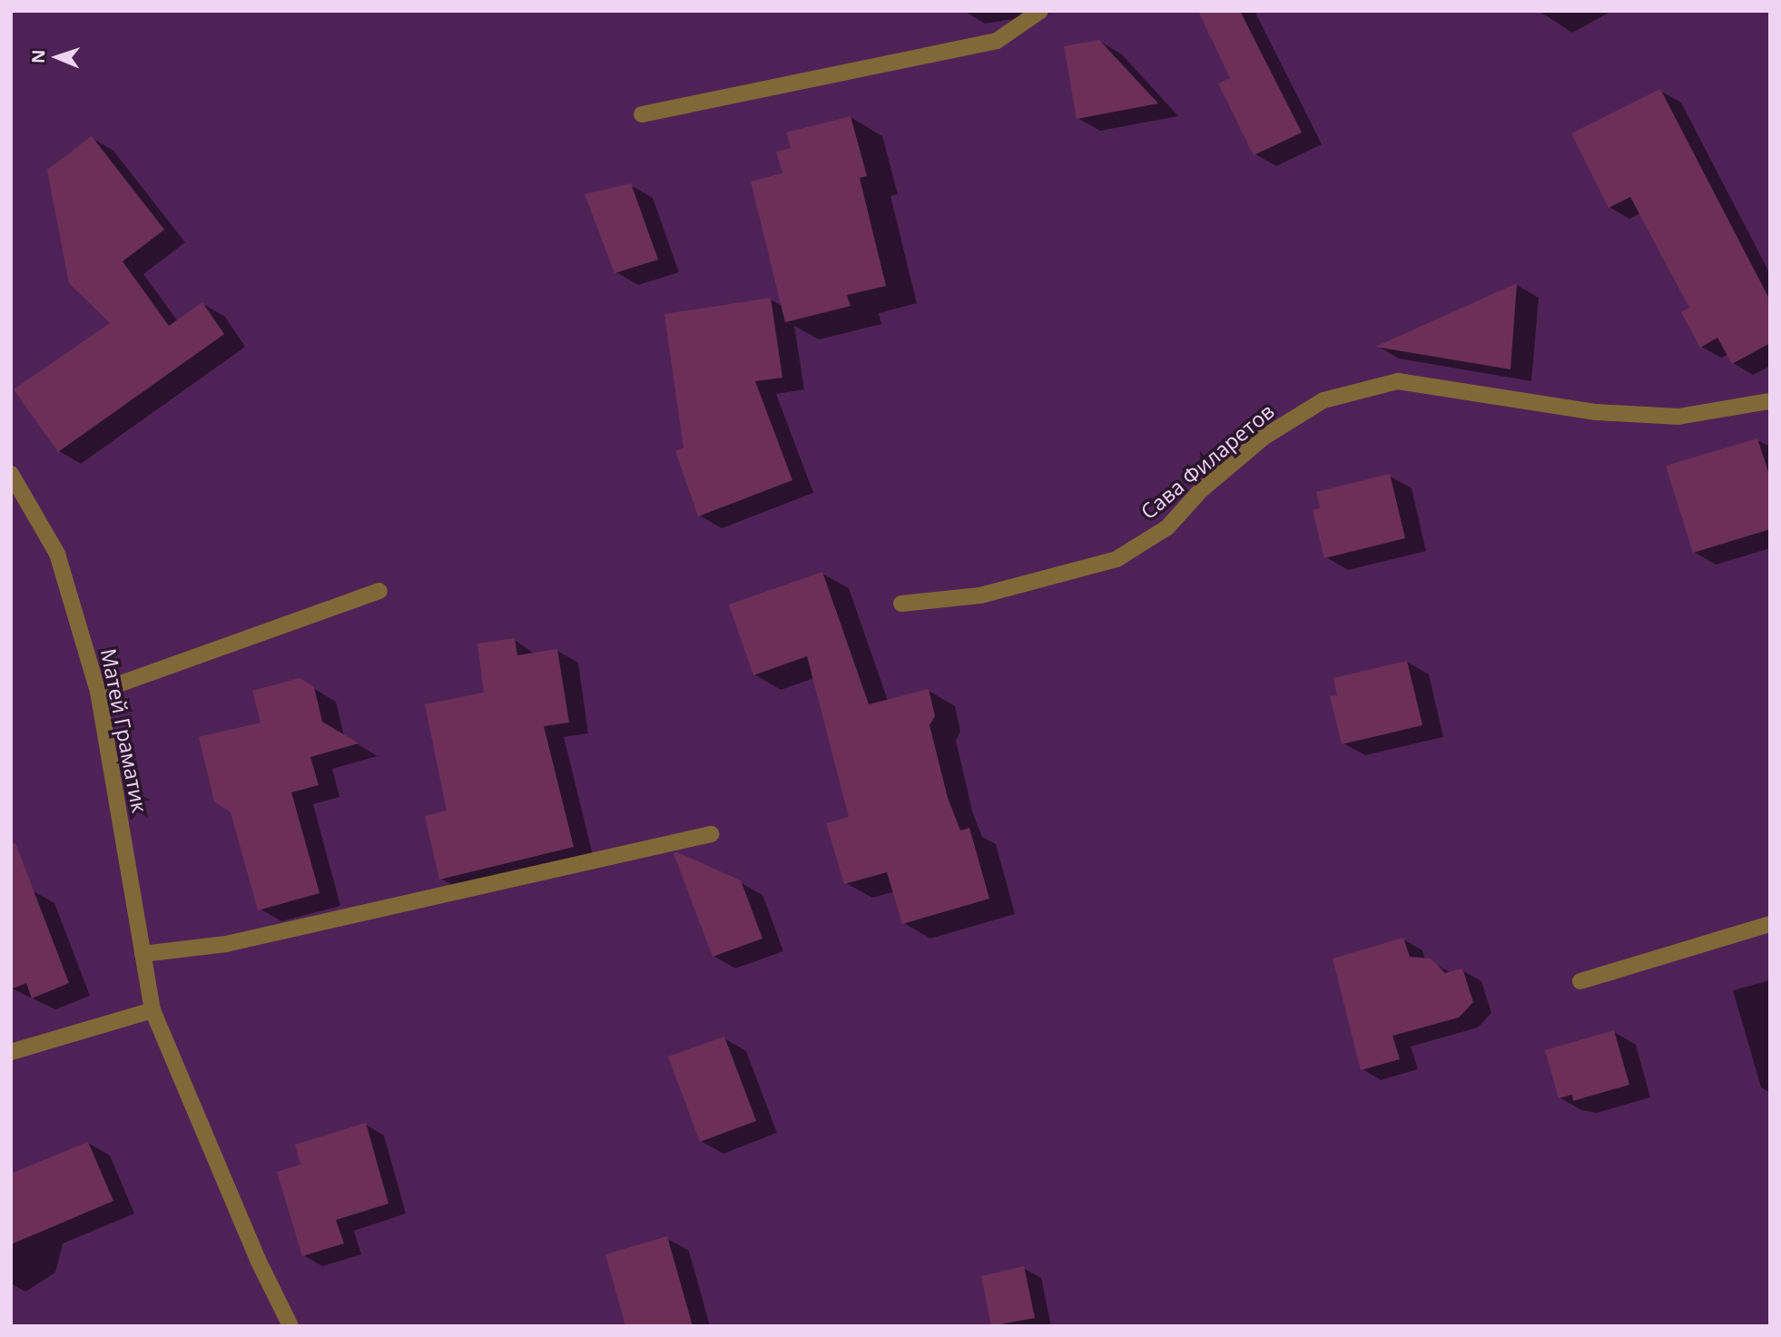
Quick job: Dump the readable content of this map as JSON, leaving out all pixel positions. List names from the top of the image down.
{
  "streets": {
    "street": ["Сава Филаретов", "Матей Граматик"]
  },
  "north": "left"
}
